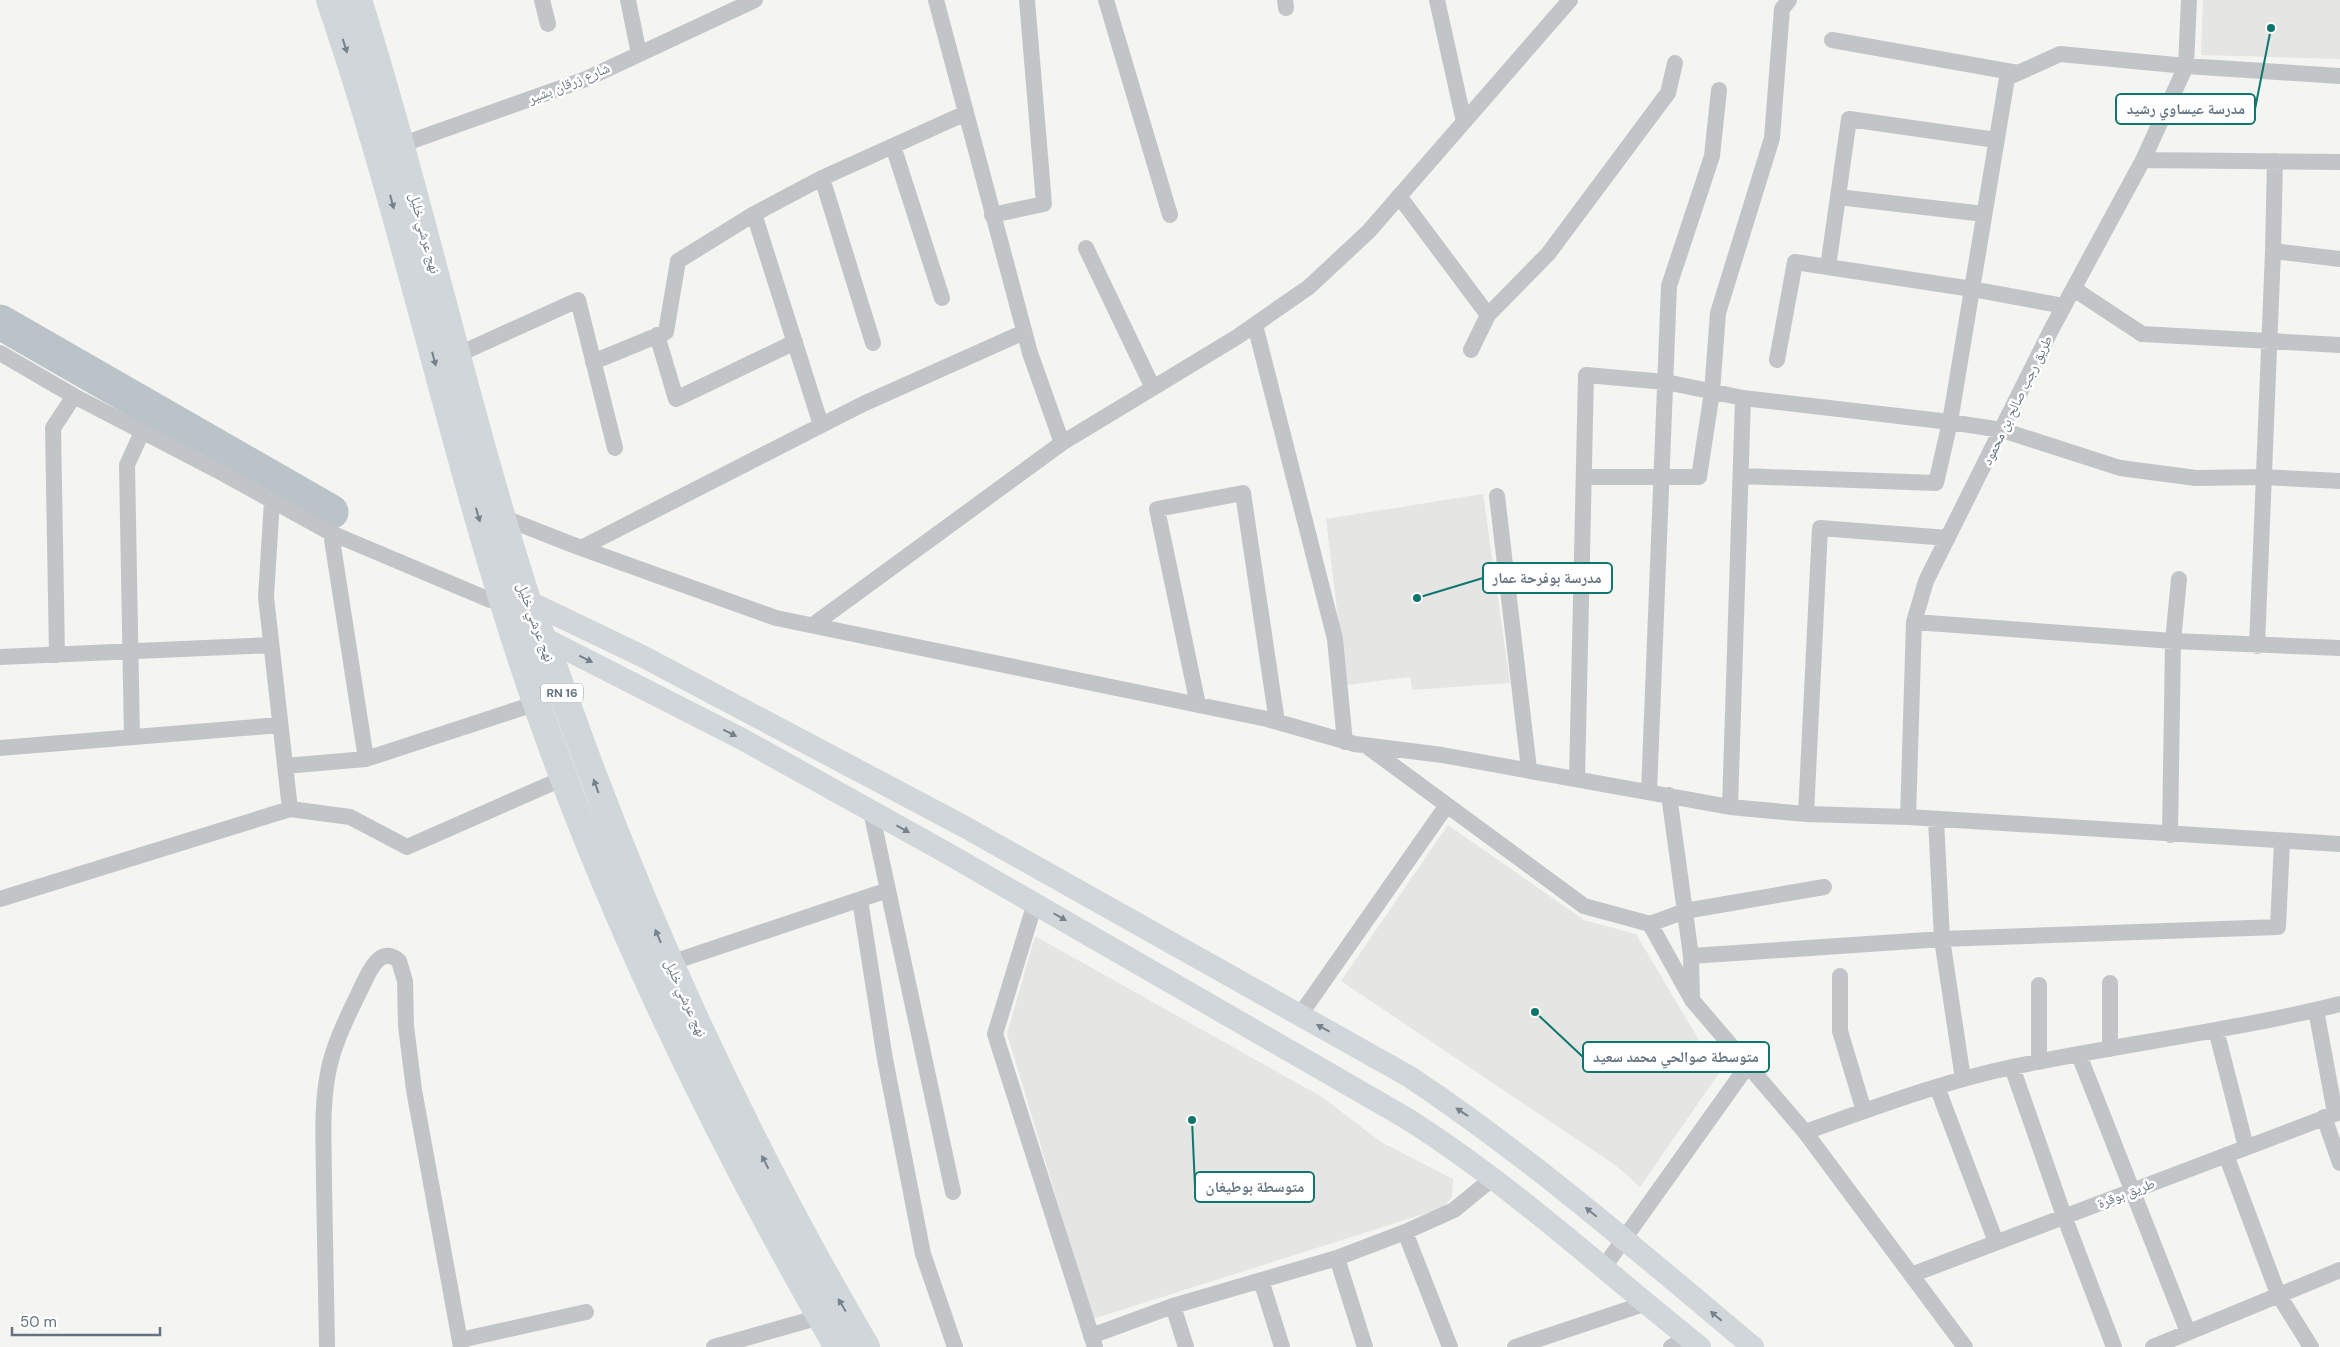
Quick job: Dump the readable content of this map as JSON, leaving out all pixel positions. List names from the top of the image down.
{
  "streets": {
    "highway": ["نهج عرشي خليل", "RN 16"],
    "street": ["شارع زرقان بشير", "طريق رجب صالح بن محمود", "طريق بوقرة"]
  },
  "crossings": [
    ["شارع زرقان بشير", "نهج عرشي خليل"]
  ],
  "places": [
    "مدرسة عيساوي رشيد",
    "مدرسة بوفرحة عمار",
    "متوسطة صوالحي محمد سعيد",
    "متوسطة بوطيغان"
  ],
  "scale_bar": "50 m"
}
